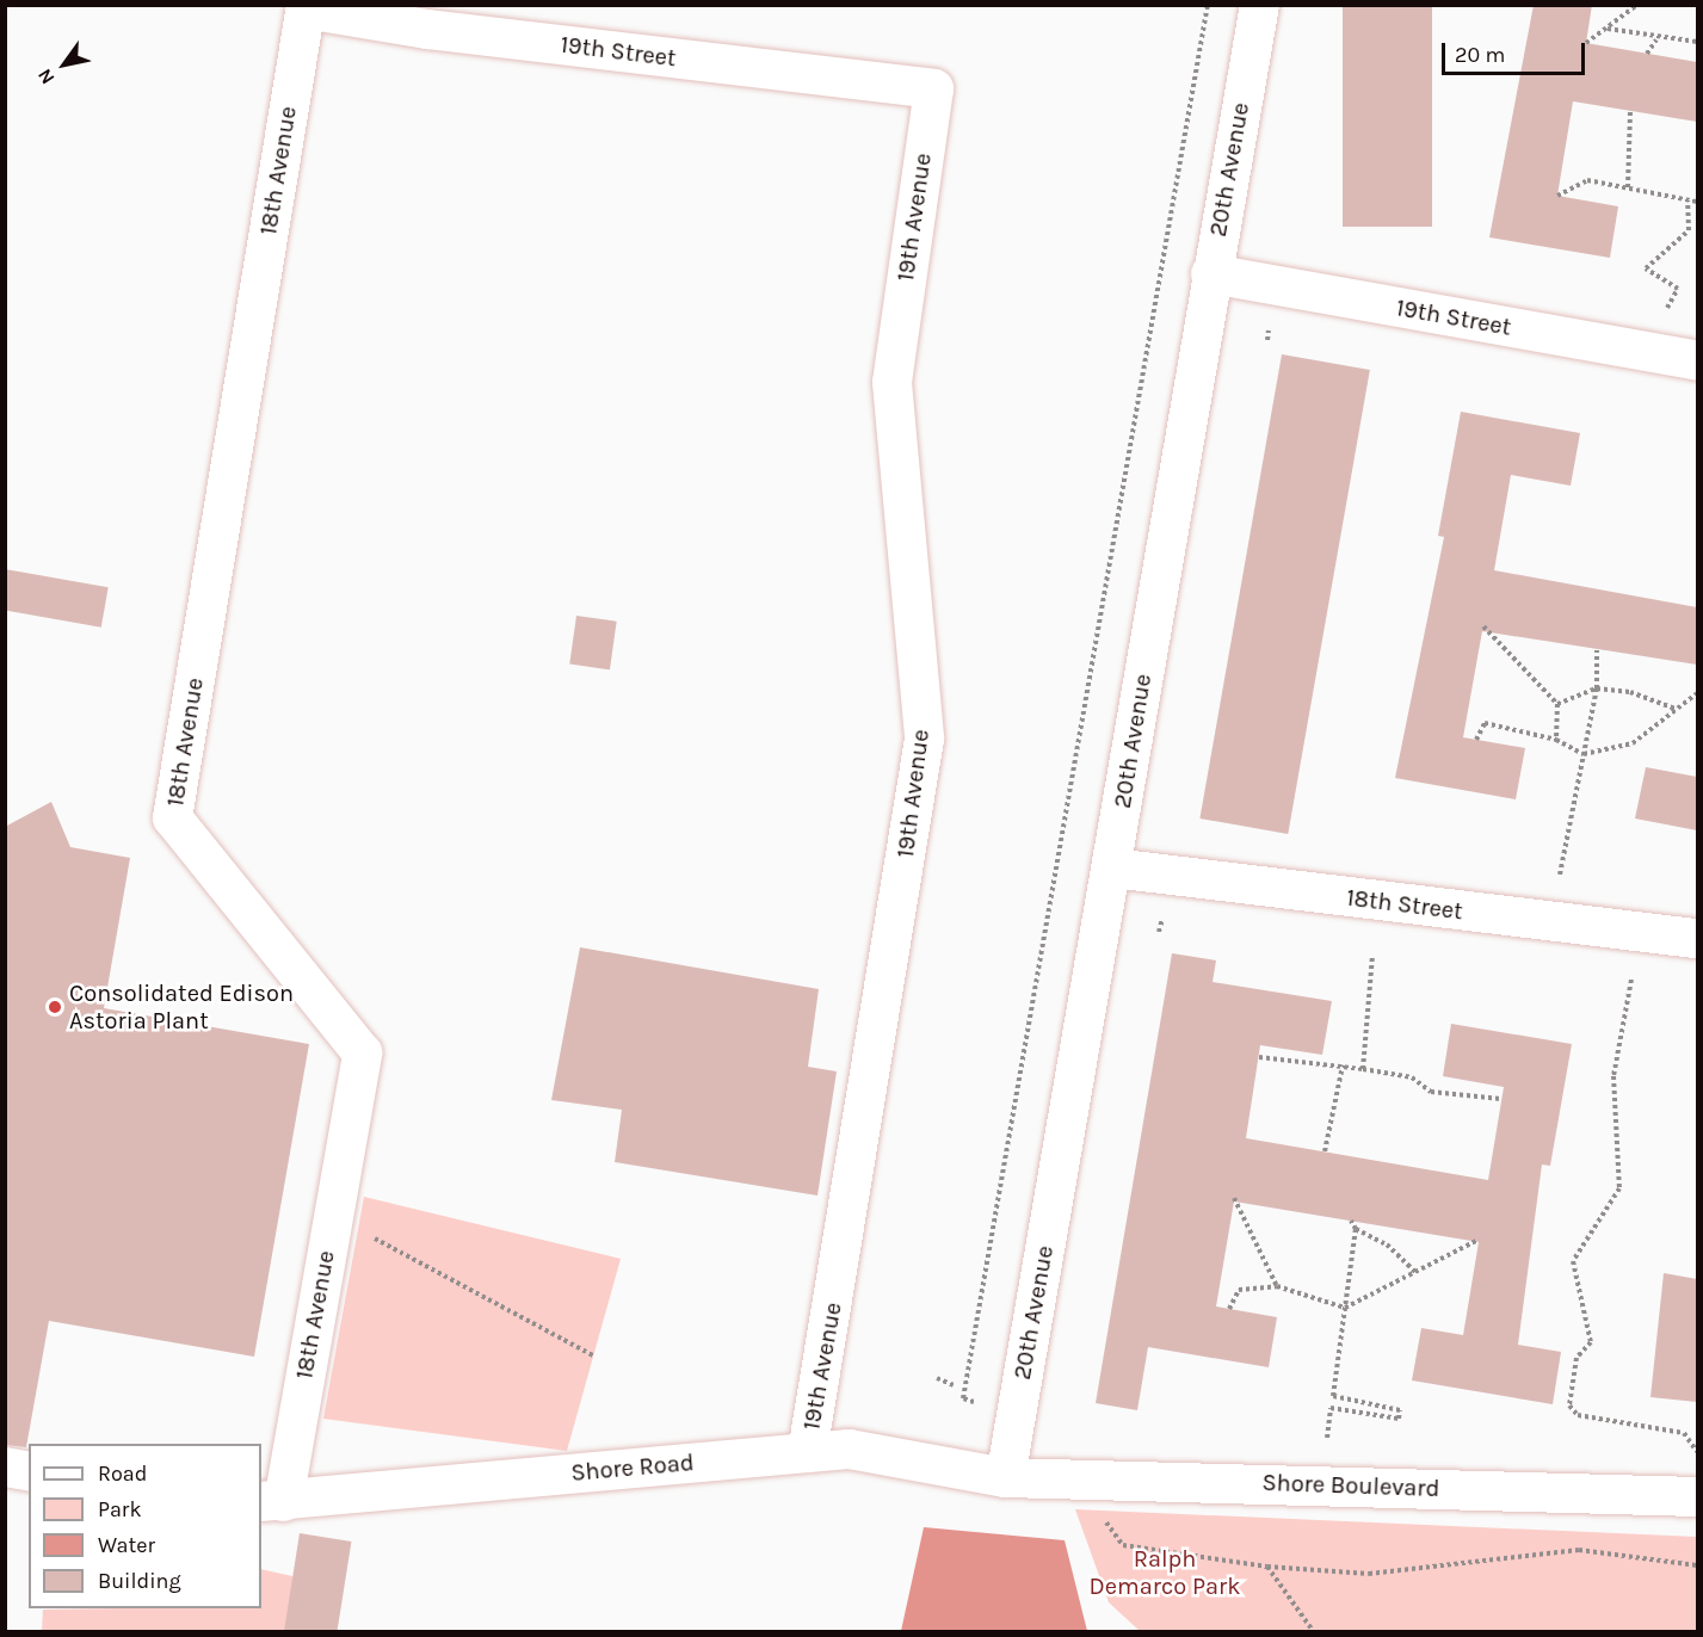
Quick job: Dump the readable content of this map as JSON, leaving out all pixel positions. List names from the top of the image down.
{
  "streets": {
    "street": [
      "19th Street",
      "20th Avenue",
      "18th Avenue",
      "19th Avenue",
      "18th Street",
      "Shore Road",
      "Shore Boulevard"
    ]
  },
  "crossings": [
    ["19th Street", "20th Avenue"],
    ["19th Street", "18th Avenue"],
    ["19th Street", "19th Avenue"],
    ["20th Avenue", "18th Street"],
    ["20th Avenue", "Shore Road"],
    ["20th Avenue", "Shore Boulevard"],
    ["18th Avenue", "Shore Road"],
    ["19th Avenue", "Shore Road"],
    ["Shore Road", "Shore Boulevard"]
  ],
  "parks": ["Ralph Demarco Park"],
  "places": ["Consolidated Edison Astoria Plant"],
  "legend": [
    "Road",
    "Park",
    "Water",
    "Building"
  ],
  "scale_bar": "20 m",
  "north": "bottom left"
}
